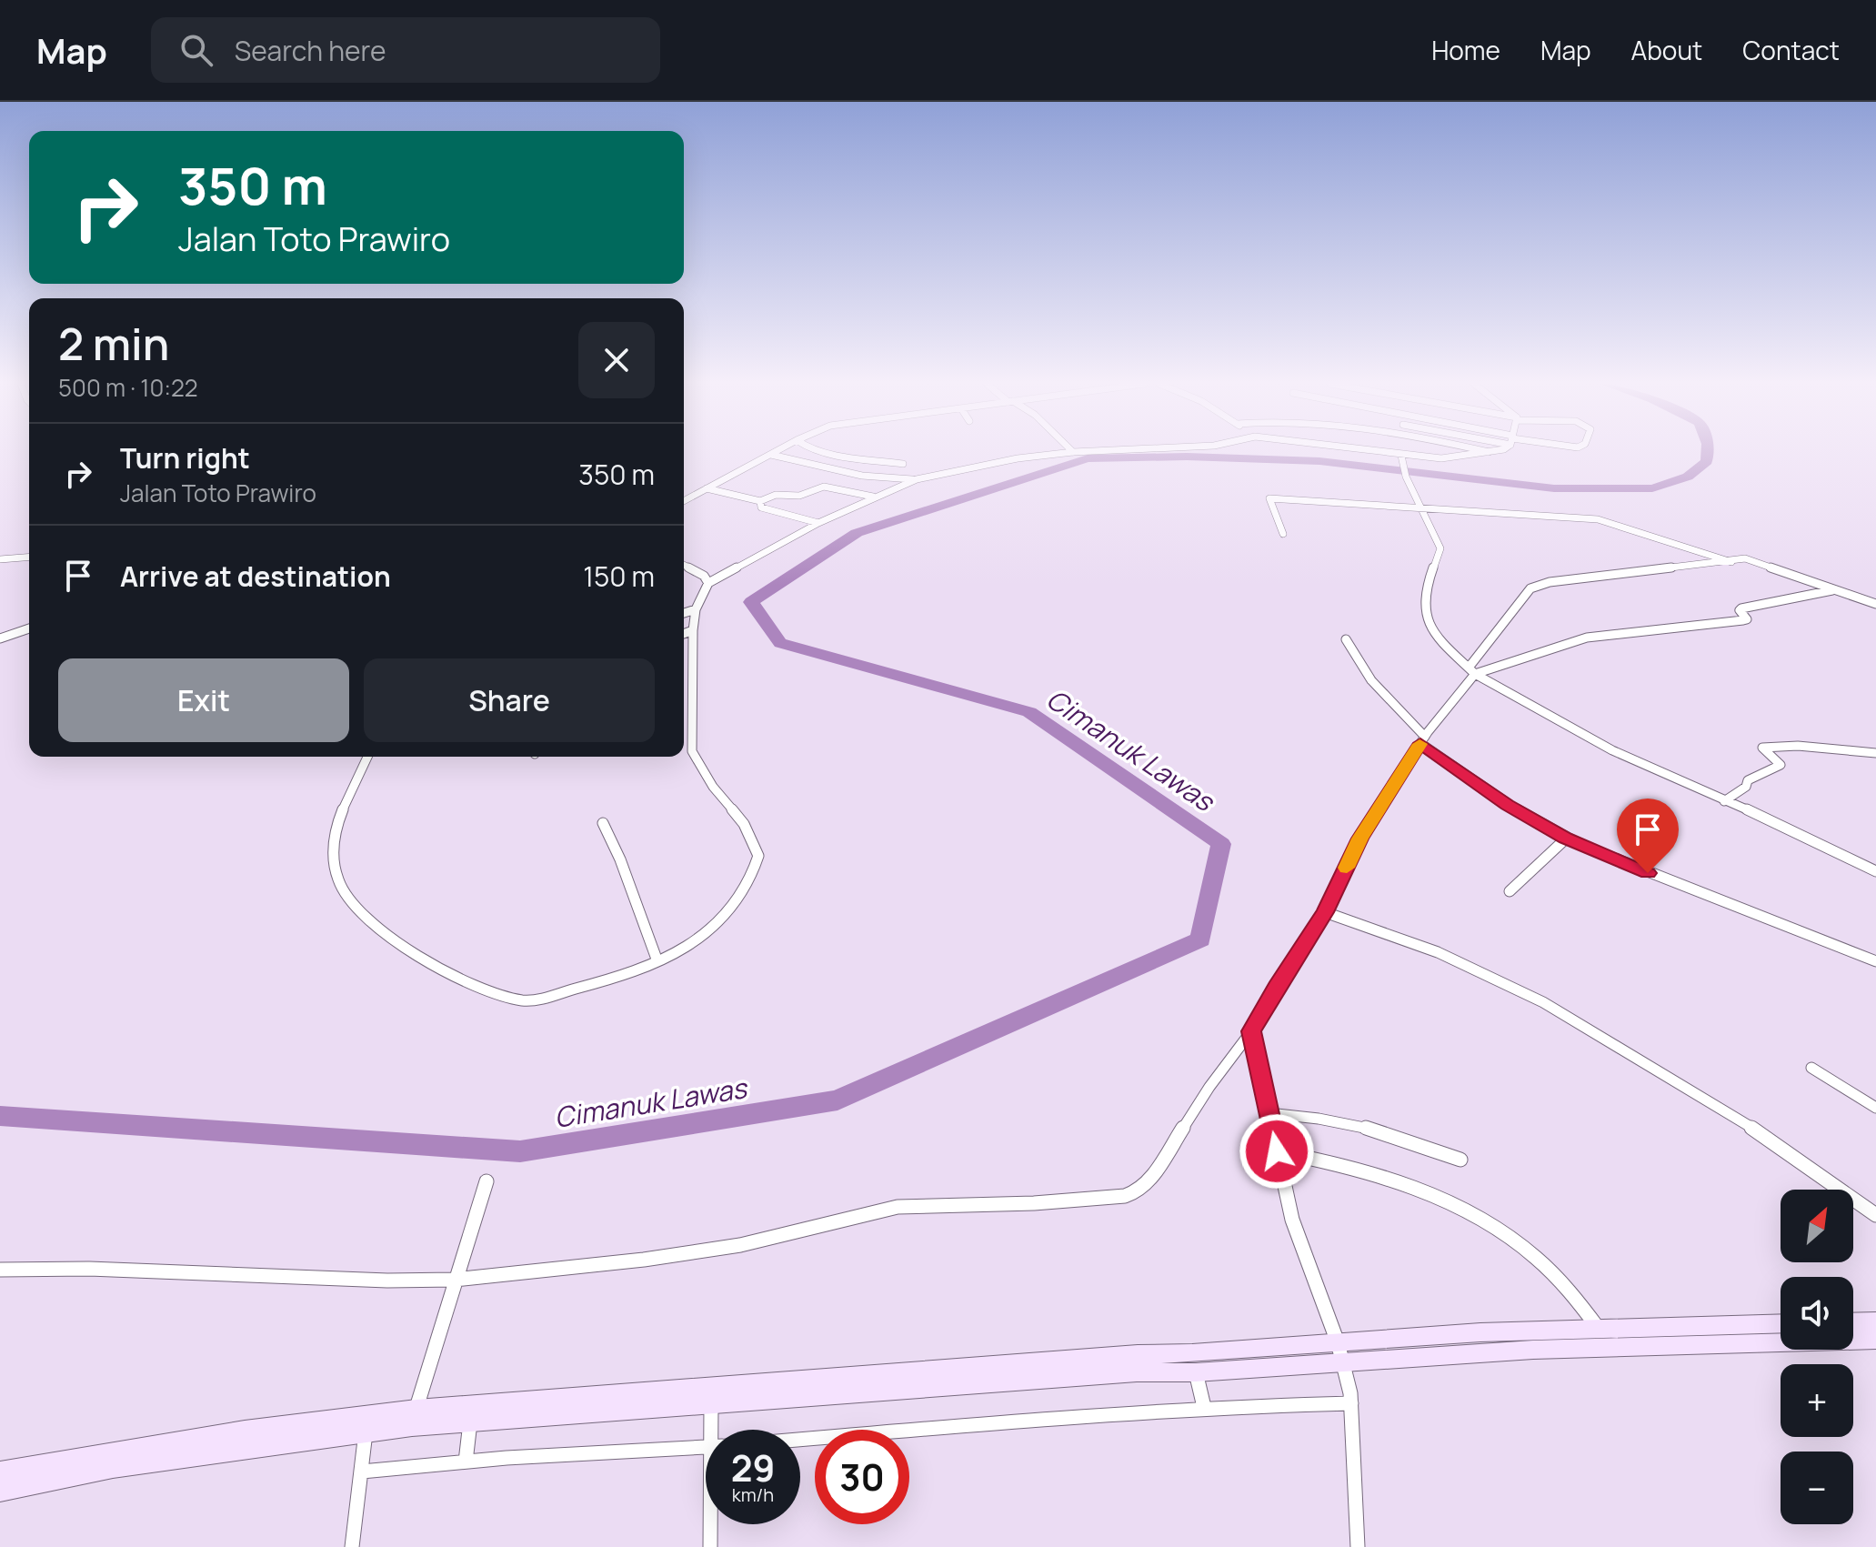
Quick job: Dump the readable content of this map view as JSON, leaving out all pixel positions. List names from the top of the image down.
{
  "water": ["Cimanuk Lawas"],
  "north": "top right",
  "page": {
    "header": "Map",
    "search": "Search here",
    "nav": [
      "Home",
      "Map",
      "About",
      "Contact"
    ],
    "turn": ["350 m", "Jalan Toto Prawiro"],
    "heading": ["2 min", "500 m · 10:22"],
    "list": [
      {
        "name": "Turn right",
        "note": "Jalan Toto Prawiro",
        "value": "350 m"
      },
      {
        "name": "Arrive at destination",
        "value": "150 m"
      }
    ],
    "buttons": ["Exit", "Share"],
    "map_buttons": ["+", "−"],
    "speed": "29 km/h",
    "limit": "30"
  }
}
